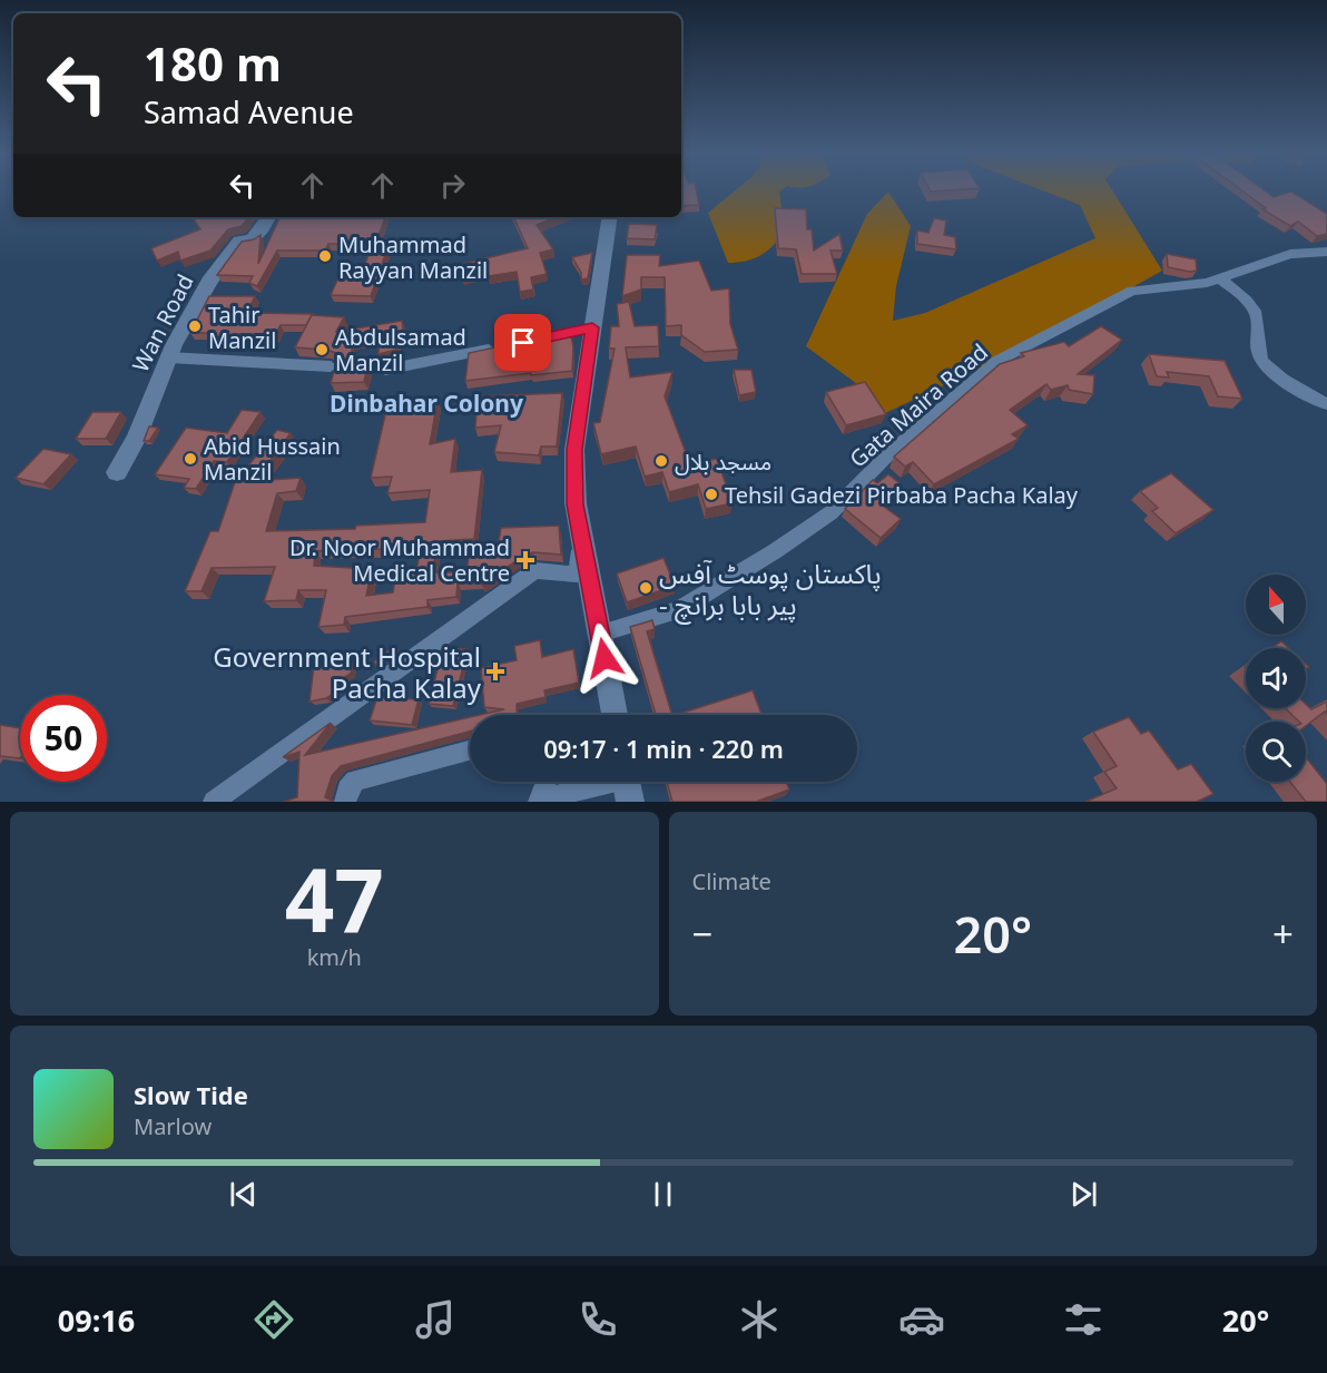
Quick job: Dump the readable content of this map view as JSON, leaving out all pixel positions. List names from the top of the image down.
{
  "streets": {
    "main road": ["Wan Road"],
    "street": ["Gata Maira Road"]
  },
  "districts": ["Dinbahar Colony"],
  "places": {
    "other": [
      "Muhammad Rayyan Manzil",
      "Tahir Manzil",
      "Abdulsamad Manzil",
      "Abid Hussain Manzil",
      "مسجد بلال",
      "Tehsil Gadezi Pirbaba Pacha Kalay",
      "پاکستان پوسٹ آفس - پیر بابا برانچ"
    ],
    "health": ["Dr. Noor Muhammad Medical Centre", "Government Hospital Pacha Kalay"]
  },
  "north": "top",
  "page": {
    "turn": ["180 m", "Samad Avenue"],
    "limit": "50",
    "trip": "09:17 · 1 min · 220 m",
    "tile": [
      ["47", "km/h"],
      "Climate"
    ],
    "heat": ["−", "20°", "+"],
    "song": ["Slow Tide", "Marlow"],
    "tabs": ["09:16", "20°"]
  }
}
